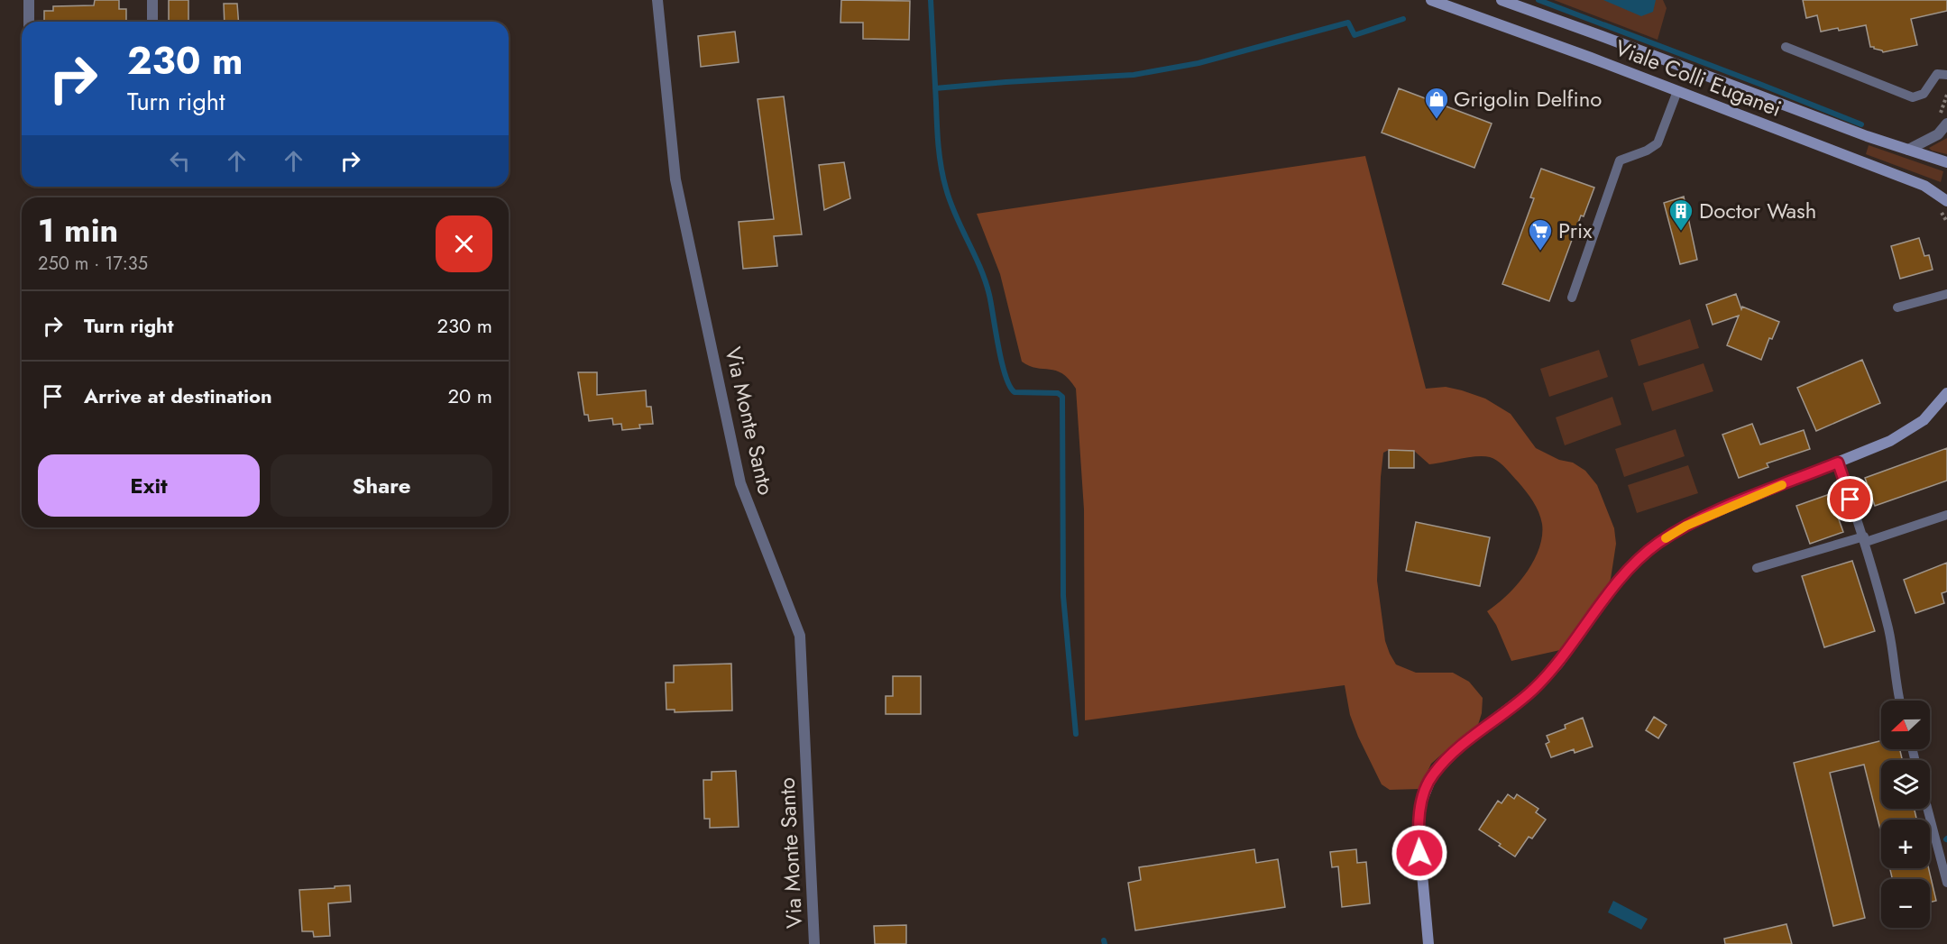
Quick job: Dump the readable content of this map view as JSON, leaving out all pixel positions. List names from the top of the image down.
{
  "streets": {
    "main road": ["Viale Colli Euganei"],
    "street": ["Via Monte Santo"]
  },
  "places": {
    "shop": ["Grigolin Delfino"],
    "building": ["Doctor Wash"],
    "supermarket": ["Prix"]
  },
  "north": "left",
  "page": {
    "turn": ["230 m", "Turn right"],
    "heading": ["1 min", "250 m · 17:35"],
    "list": [
      {
        "name": "Turn right",
        "value": "230 m"
      },
      {
        "name": "Arrive at destination",
        "value": "20 m"
      }
    ],
    "buttons": ["Exit", "Share"],
    "map_buttons": ["+", "−"]
  }
}
